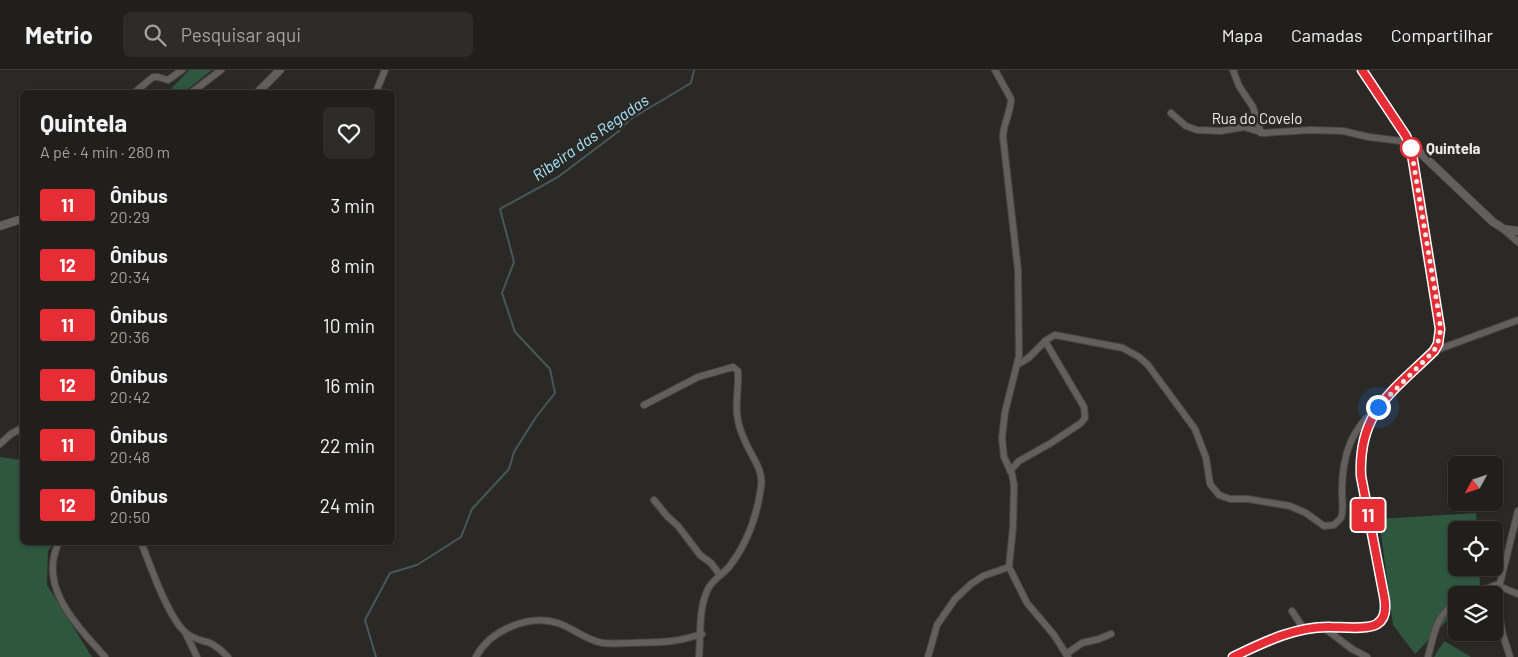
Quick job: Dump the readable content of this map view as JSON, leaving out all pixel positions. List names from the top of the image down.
{
  "streets": {
    "street": ["Rua do Covelo"]
  },
  "water": ["Ribeira das Regadas"],
  "places": ["Quintela"],
  "lines": ["bus line 11"],
  "north": "bottom left",
  "page": {
    "header": "Metrio",
    "search": "Pesquisar aqui",
    "nav": ["Mapa", "Camadas", "Compartilhar"],
    "on_map": "11",
    "heading": ["Quintela", "A pé · 4 min · 280 m"],
    "list": [
      {
        "mark": "11",
        "name": "Ônibus",
        "note": "20:29",
        "value": "3 min"
      },
      {
        "mark": "12",
        "name": "Ônibus",
        "note": "20:34",
        "value": "8 min"
      },
      {
        "mark": "11",
        "name": "Ônibus",
        "note": "20:36",
        "value": "10 min"
      },
      {
        "mark": "12",
        "name": "Ônibus",
        "note": "20:42",
        "value": "16 min"
      },
      {
        "mark": "11",
        "name": "Ônibus",
        "note": "20:48",
        "value": "22 min"
      },
      {
        "mark": "12",
        "name": "Ônibus",
        "note": "20:50",
        "value": "24 min"
      }
    ]
  }
}
